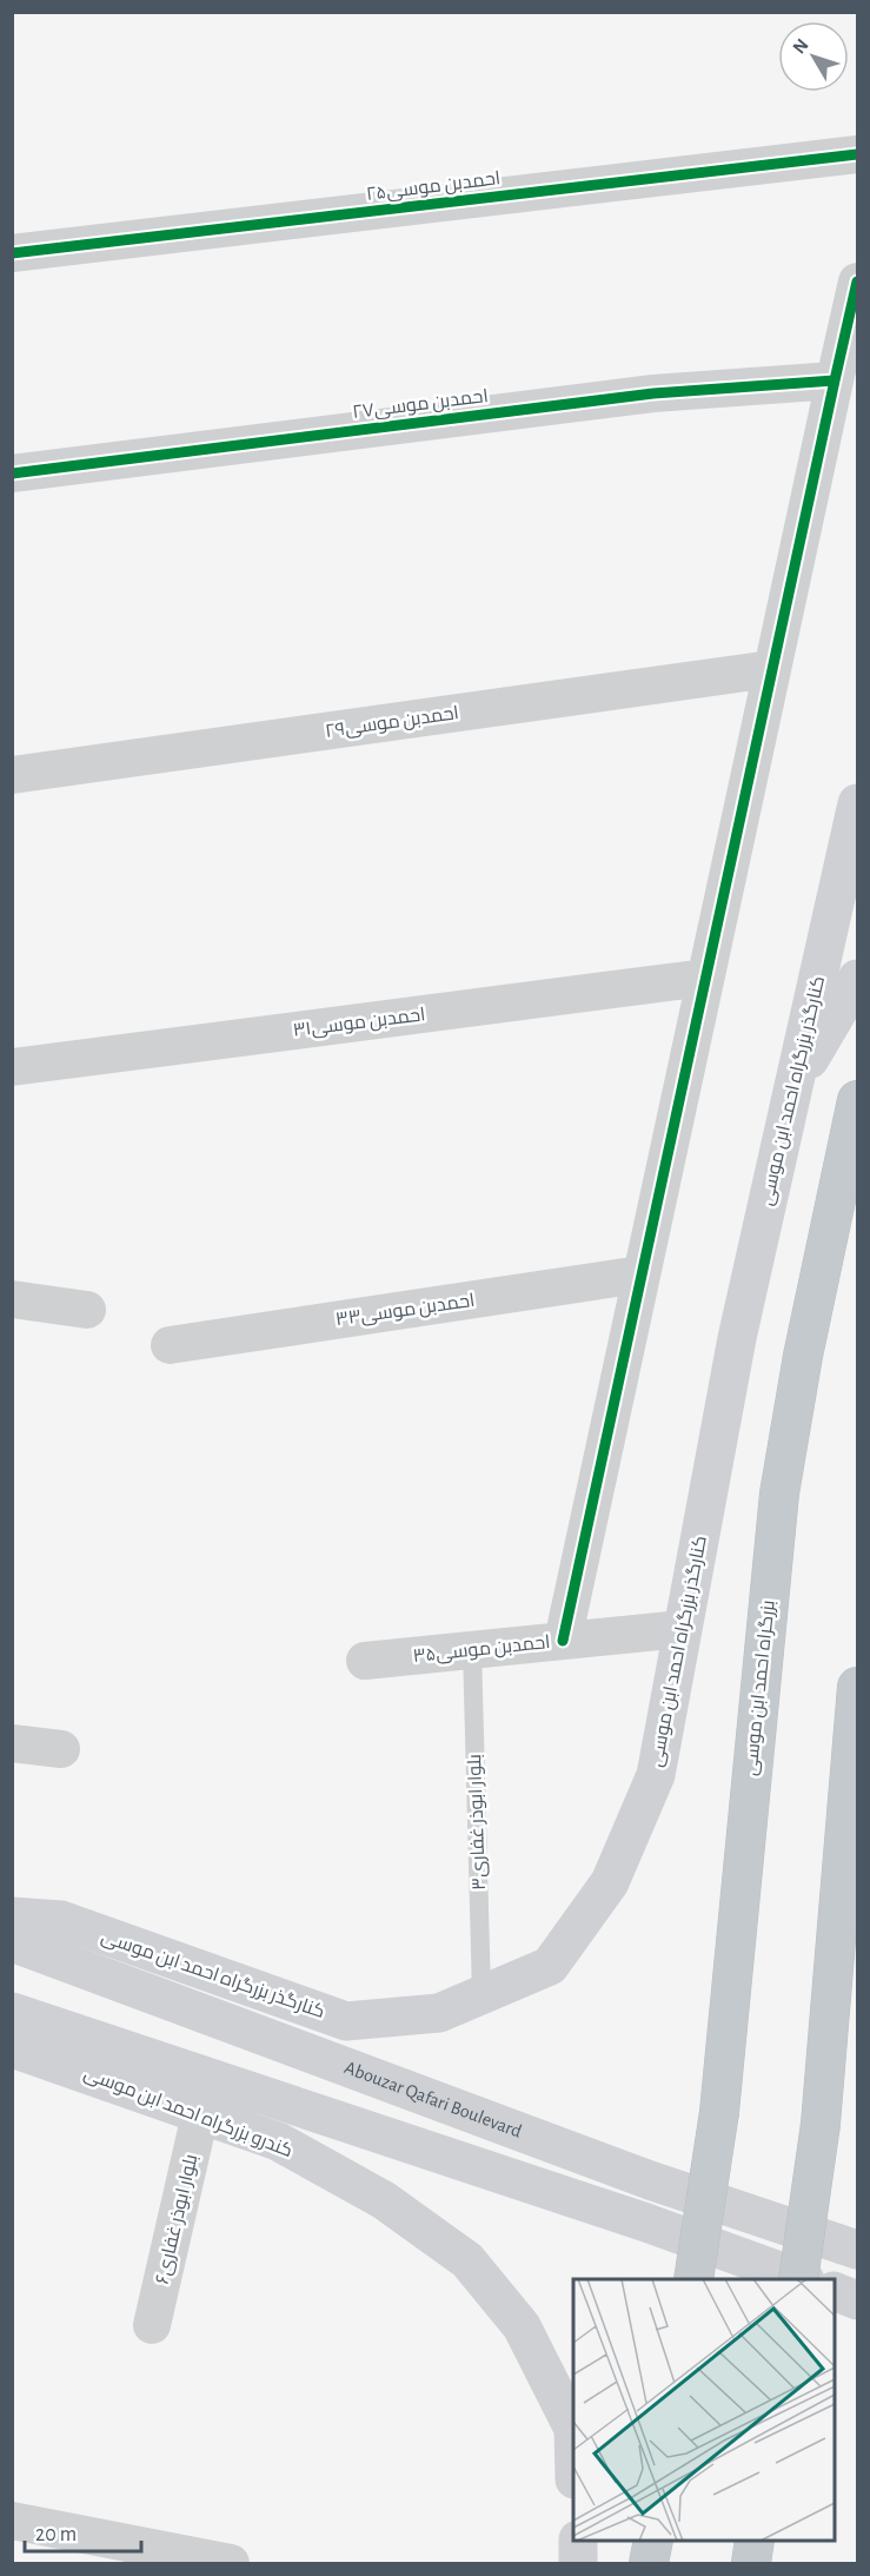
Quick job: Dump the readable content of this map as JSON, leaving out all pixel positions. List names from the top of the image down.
{
  "streets": {
    "highway": ["بزرگراه احمد ابن موسی"],
    "main road": ["کنارگذر بزرگراه احمد ابن موسی", "Abouzar Qafari Boulevard", "کندرو بزرگراه احمد ابن موسی"],
    "street": [
      "۲۵احمدبن موسی",
      "۲۷احمدبن موسی",
      "۲۹احمدبن موسی",
      "۳۱احمدبن موسی",
      "۳۳احمدبن موسی",
      "۳۵احمدبن موسی",
      "بلوار ابوذر غفاری۶"
    ],
    "lane": ["بلوار ابوذر غفاری۳"]
  },
  "crossings": [
    ["کنارگذر بزرگراه احمد ابن موسی", "۳۵احمدبن موسی"],
    ["کنارگذر بزرگراه احمد ابن موسی", "بلوار ابوذر غفاری۳"],
    ["۳۵احمدبن موسی", "بلوار ابوذر غفاری۳"],
    ["کندرو بزرگراه احمد ابن موسی", "بلوار ابوذر غفاری۶"]
  ],
  "scale_bar": "20 m",
  "north": "top left"
}
